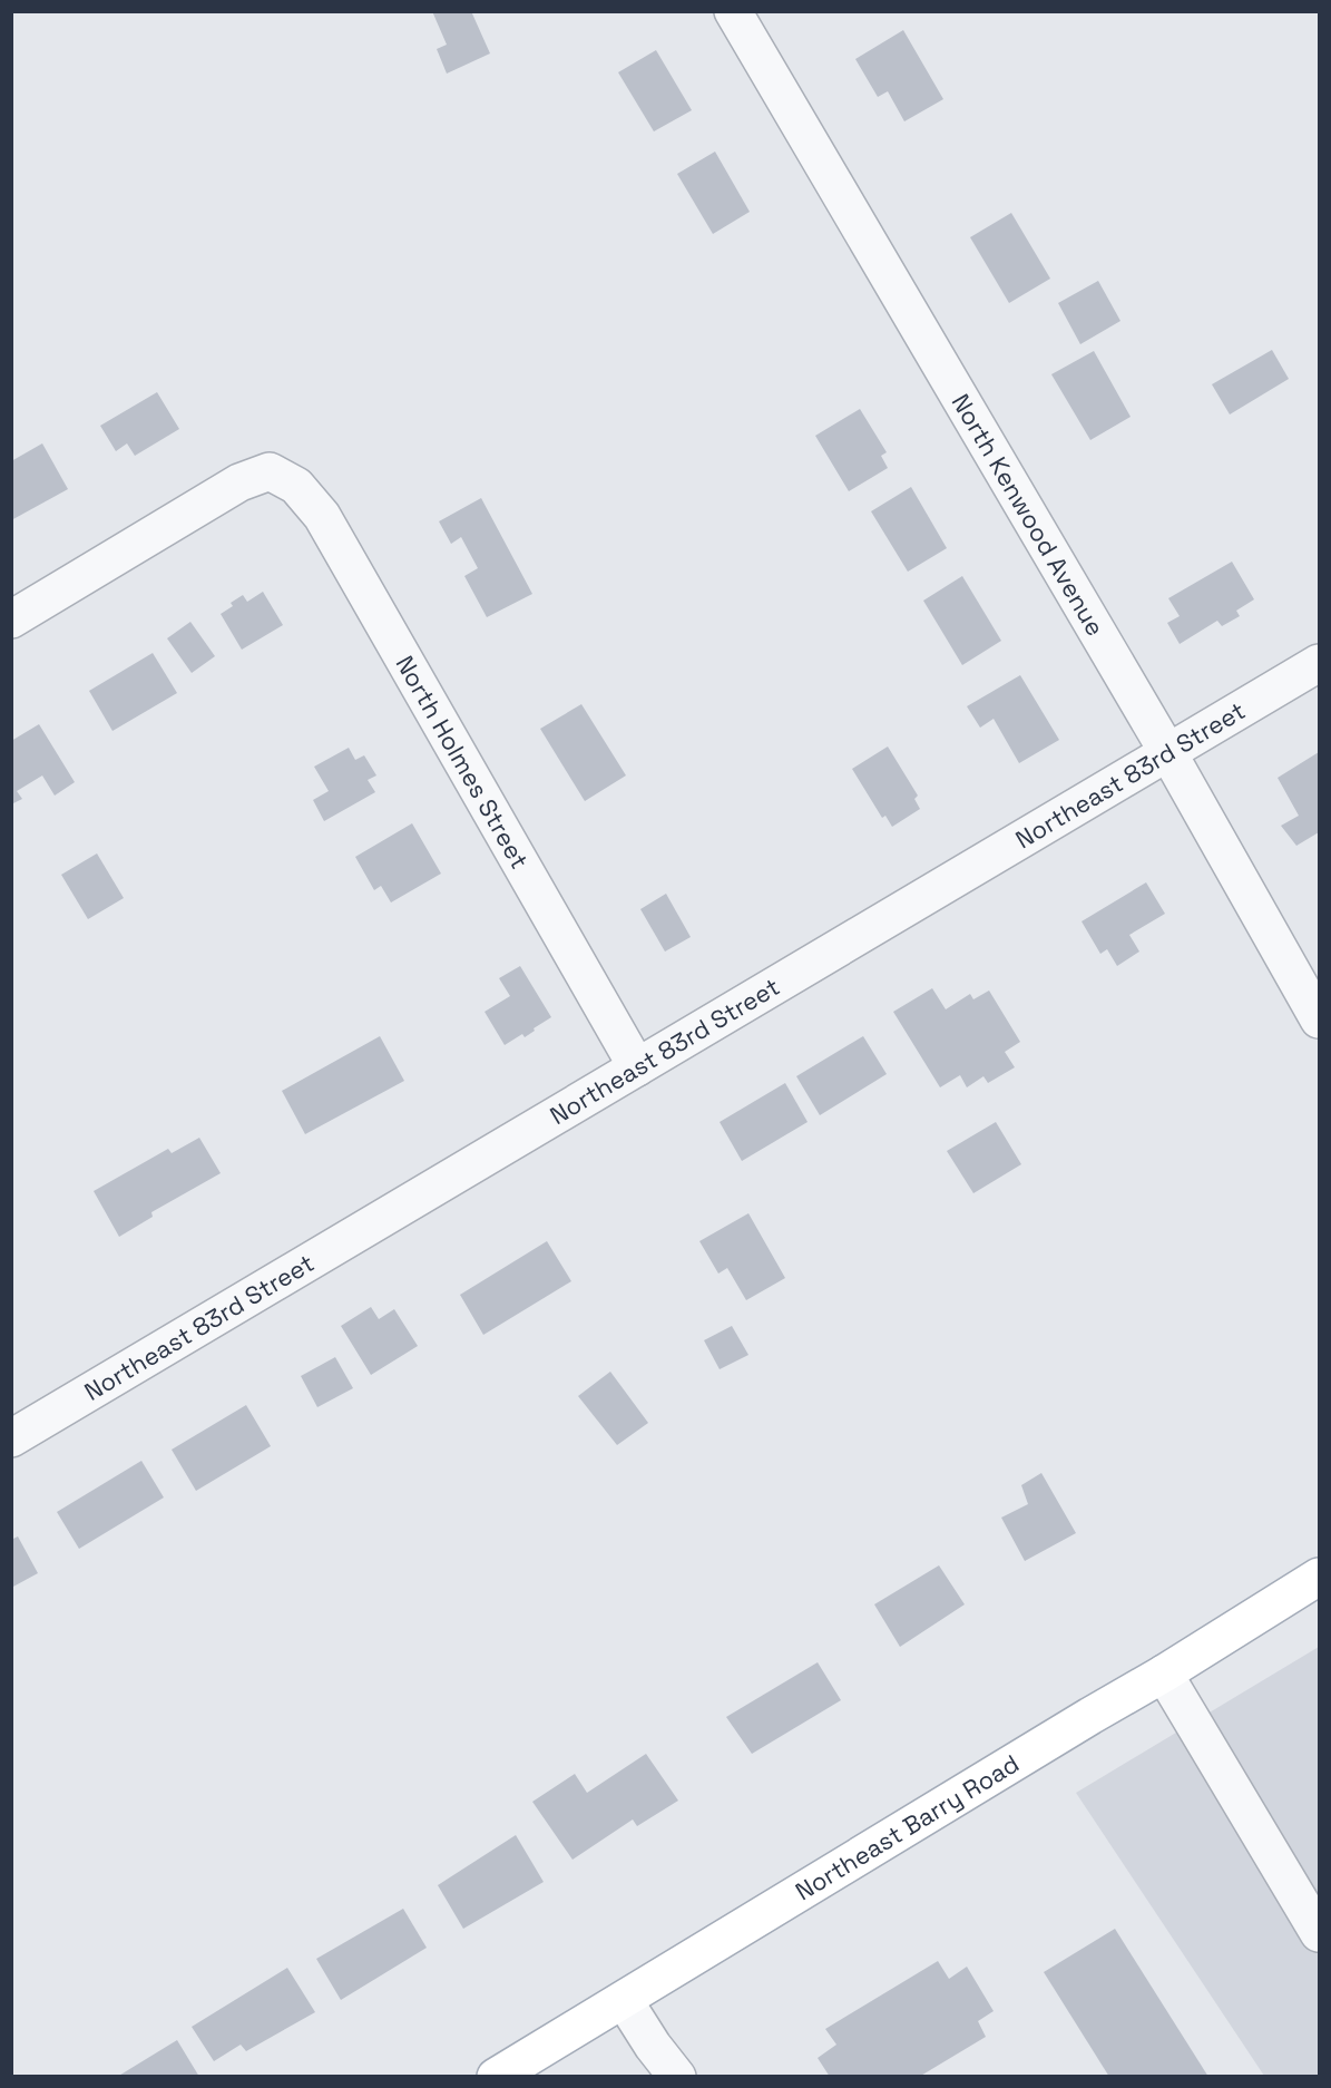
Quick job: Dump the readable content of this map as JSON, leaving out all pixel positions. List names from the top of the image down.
{
  "streets": {
    "main road": ["Northeast Barry Road"],
    "street": ["North Kenwood Avenue", "North Holmes Street", "Northeast 83rd Street"]
  },
  "crossings": [
    ["North Kenwood Avenue", "Northeast 83rd Street"],
    ["North Holmes Street", "Northeast 83rd Street"]
  ]
}
